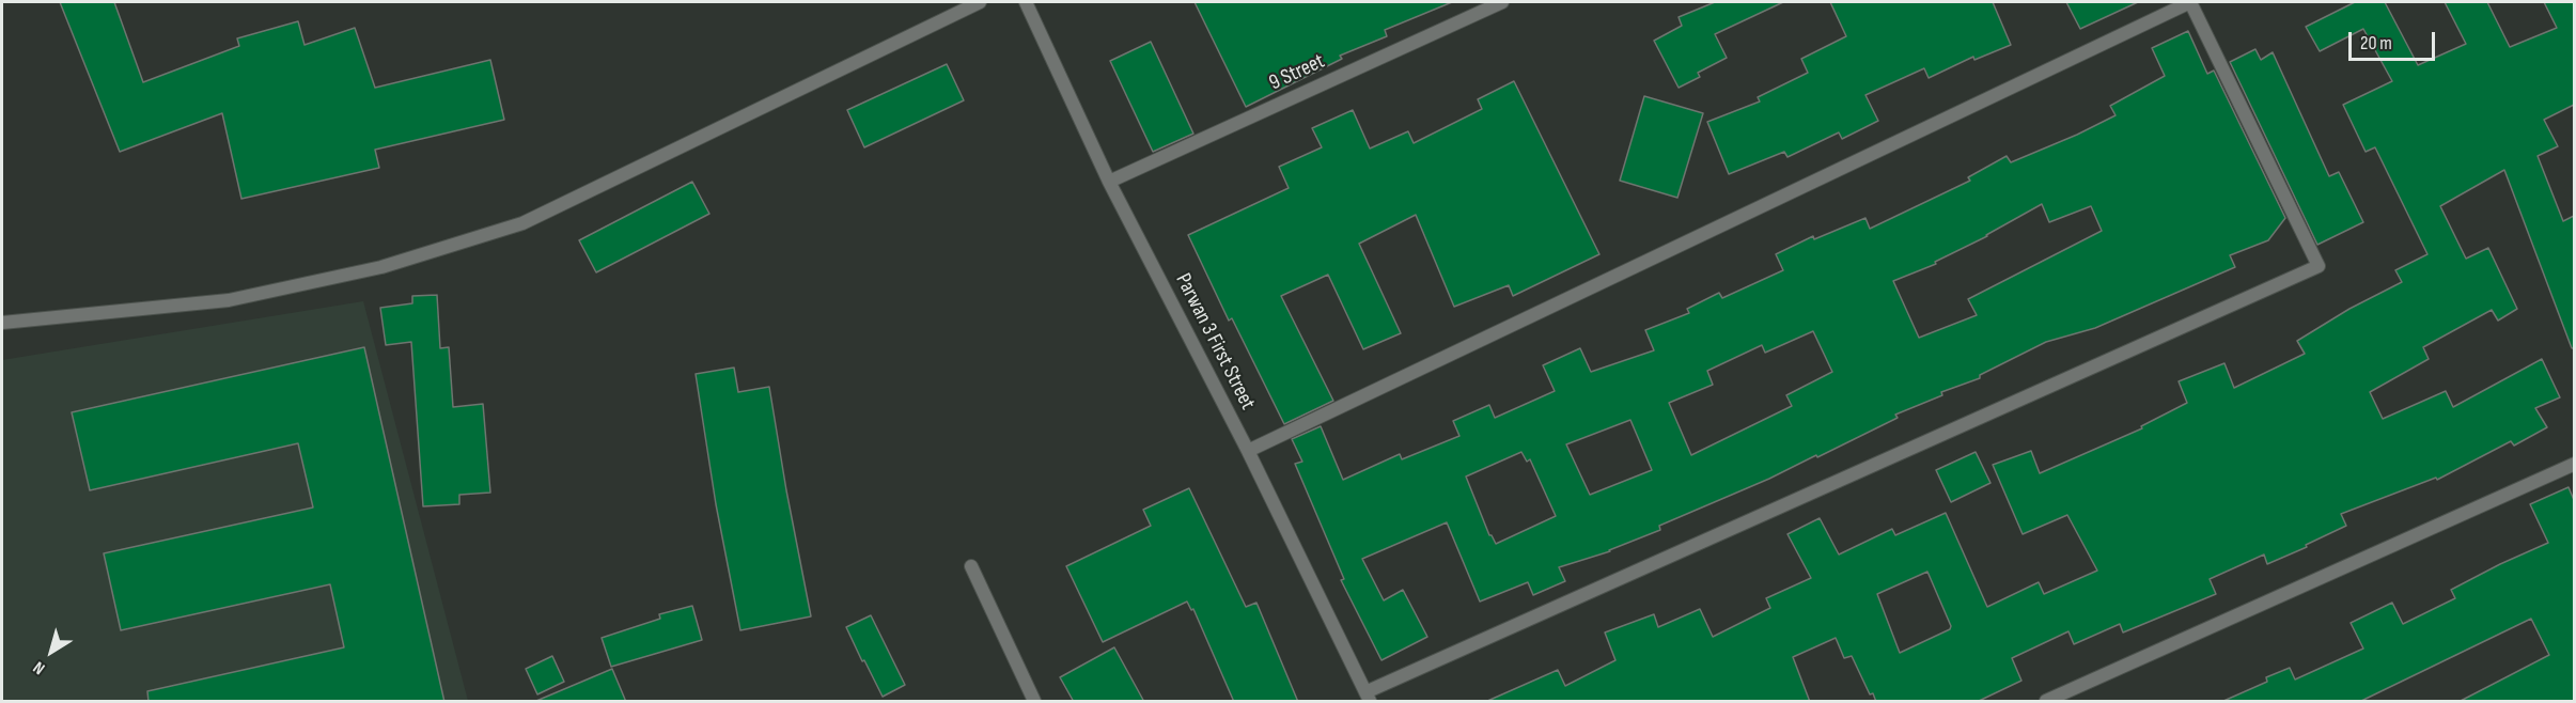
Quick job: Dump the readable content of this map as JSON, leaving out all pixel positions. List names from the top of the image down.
{
  "streets": {
    "street": ["9 Street", "Parwan 3 First Street"]
  },
  "crossings": [
    ["9 Street", "Parwan 3 First Street"]
  ],
  "scale_bar": "20 m",
  "north": "bottom left"
}
